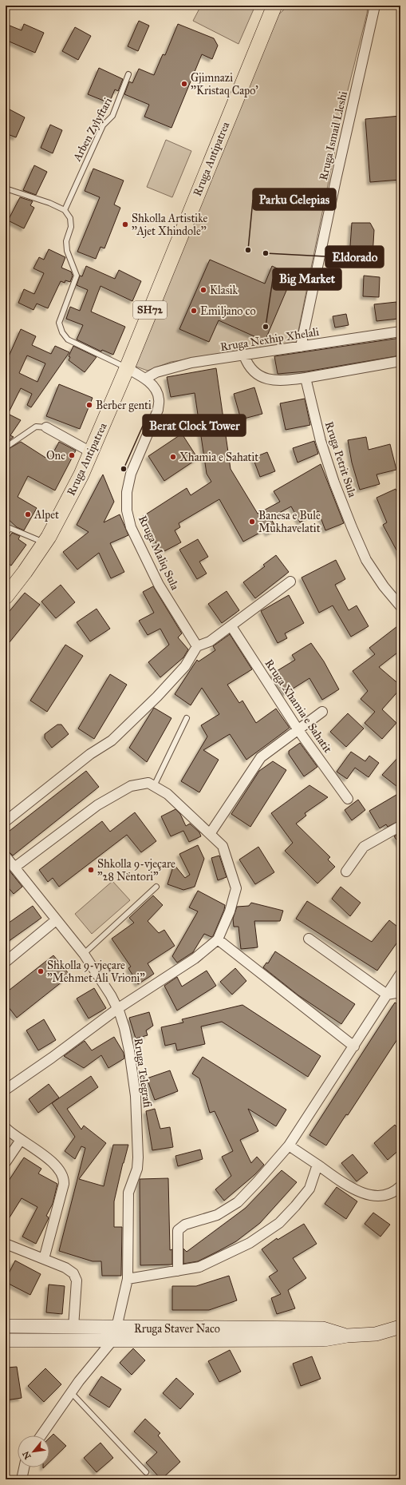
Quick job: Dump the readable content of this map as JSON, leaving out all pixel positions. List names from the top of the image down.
{
  "streets": {
    "main road": ["Rruga Antipatrea", "SH72", "Rruga Staver Naco"],
    "street": [
      "Rruga Ismail Lleshi",
      "Rruga Nexhip Xhelali",
      "Rruga Petrit Sula",
      "Rruga Maliq Sula",
      "Rruga Xhamia e Sahatit",
      "Rruga Telegrafi"
    ],
    "lane": ["Arben Zylyftari"]
  },
  "crossings": [
    ["Rruga Ismail Lleshi", "Rruga Nexhip Xhelali"],
    ["Rruga Antipatrea", "Rruga Maliq Sula"],
    ["Rruga Nexhip Xhelali", "Rruga Maliq Sula"],
    ["Rruga Telegrafi", "Rruga Staver Naco"]
  ],
  "places": [
    "Gjimnazi ''Kristaq Capo'",
    "Shkolla Artistike ''Ajet Xhindole''",
    "Parku Celepias",
    "Eldorado",
    "Klasik",
    "Emiljano co",
    "Big Market",
    "Berber genti",
    "One",
    "Xhamia e Sahatit",
    "Berat Clock Tower",
    "Alpet",
    "Banesa e Bule Mukhavelatit",
    "Shkolla 9-vjeçare \"28 Nëntori\"",
    "Shkolla 9-vjeçare \"Mehmet Ali Vrioni\""
  ],
  "north": "bottom left"
}
